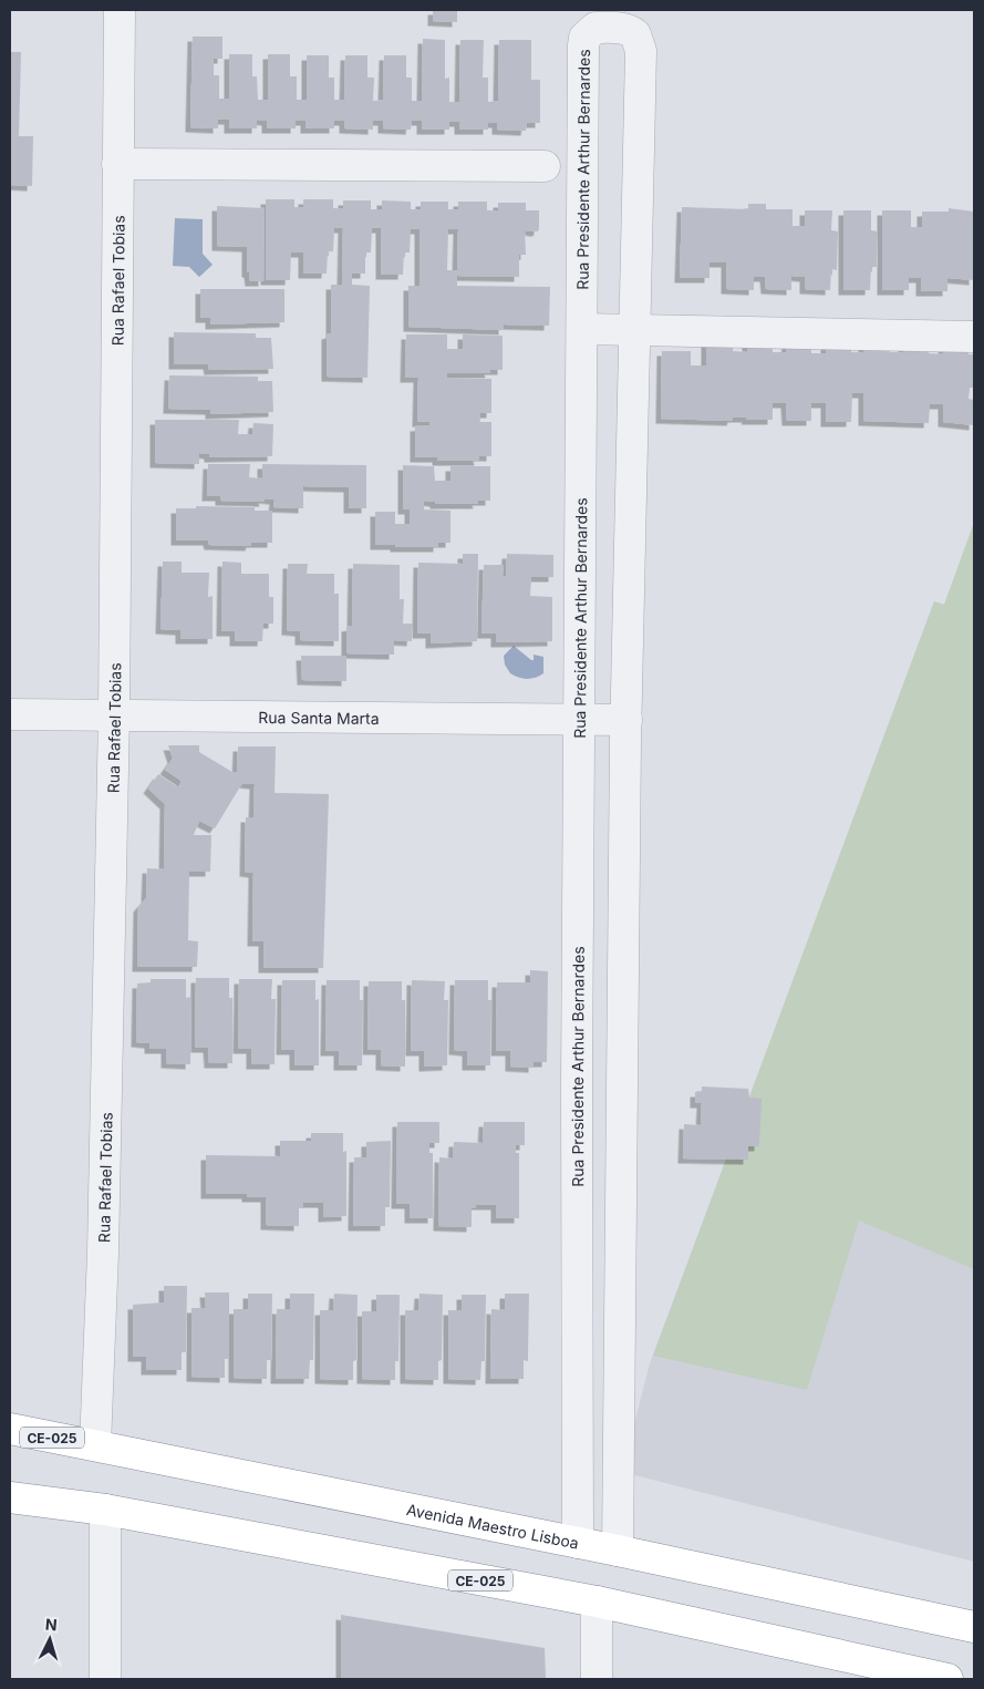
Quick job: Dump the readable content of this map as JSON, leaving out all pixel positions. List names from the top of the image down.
{
  "streets": {
    "highway": ["CE-025", "Avenida Maestro Lisboa"],
    "street": ["Rua Presidente Arthur Bernardes", "Rua Rafael Tobias", "Rua Santa Marta"]
  },
  "crossings": [
    ["Rua Presidente Arthur Bernardes", "Rua Santa Marta"],
    ["Rua Presidente Arthur Bernardes", "Avenida Maestro Lisboa"],
    ["Rua Rafael Tobias", "Rua Santa Marta"],
    ["Rua Rafael Tobias", "Avenida Maestro Lisboa"]
  ],
  "north": "top"
}
